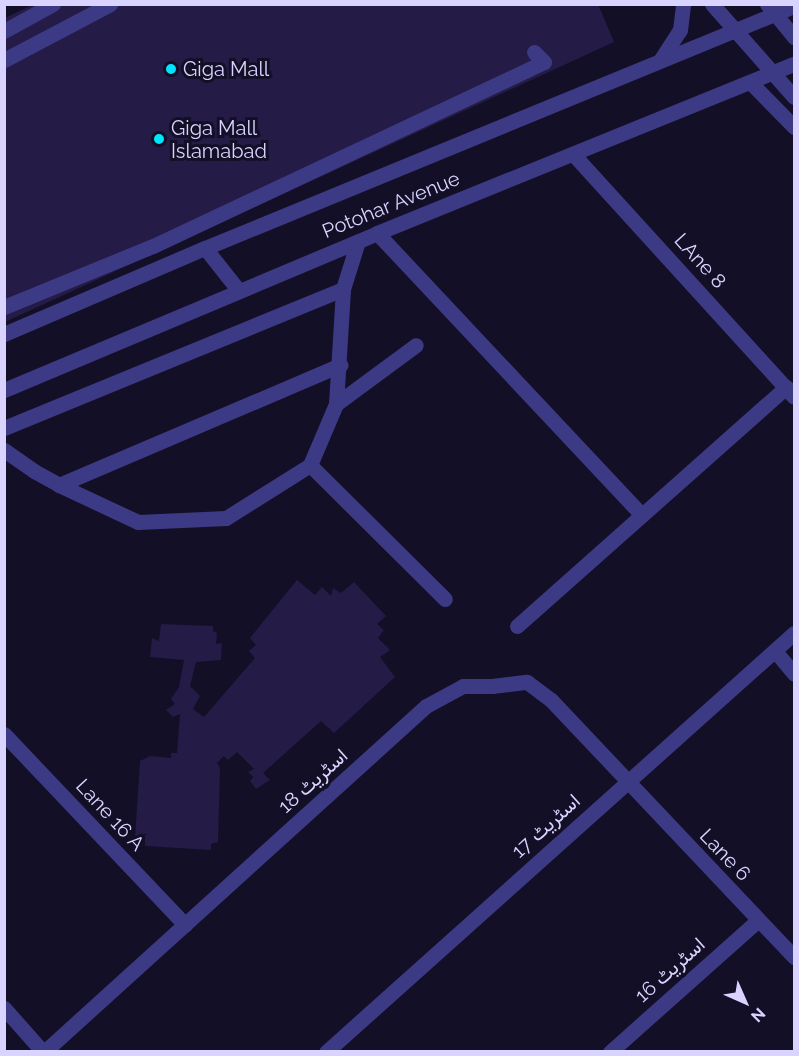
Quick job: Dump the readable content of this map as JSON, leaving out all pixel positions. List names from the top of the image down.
{
  "streets": {
    "street": [
      "Potohar Avenue",
      "LAne 8",
      "اسٹریٹ 18",
      "Lane 16 A",
      "اسٹریٹ 17",
      "Lane 6",
      "اسٹریٹ 16"
    ]
  },
  "crossings": [
    ["Potohar Avenue", "LAne 8"],
    ["اسٹریٹ 18", "Lane 16 A"],
    ["اسٹریٹ 18", "اسٹریٹ 17"],
    ["اسٹریٹ 18", "Lane 6"],
    ["اسٹریٹ 17", "Lane 6"],
    ["Lane 6", "اسٹریٹ 16"]
  ],
  "places": ["Giga Mall", "Giga Mall Islamabad"],
  "north": "bottom right"
}
